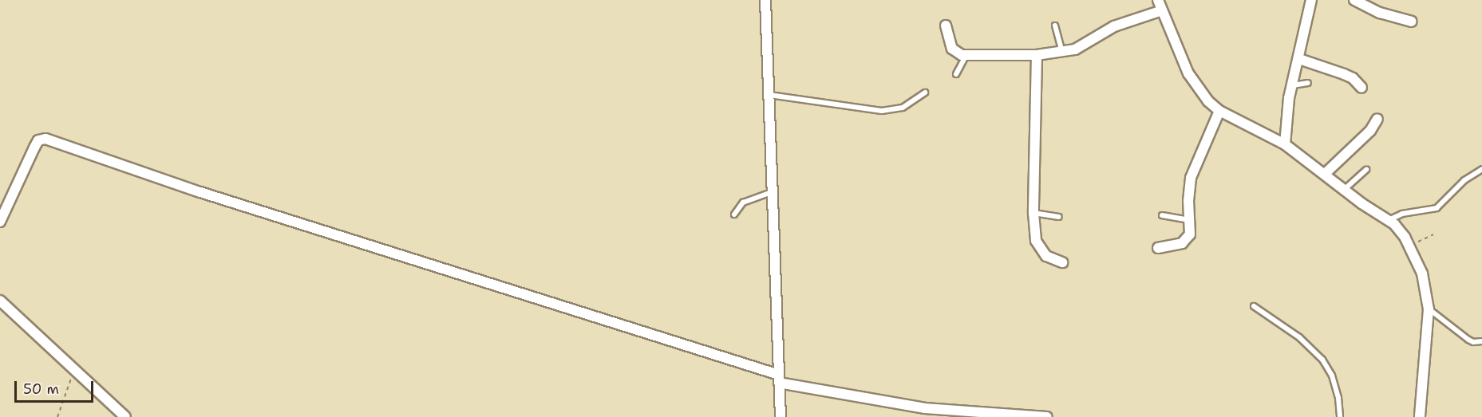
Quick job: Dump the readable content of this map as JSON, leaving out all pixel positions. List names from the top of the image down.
{
  "scale_bar": "50 m"
}
